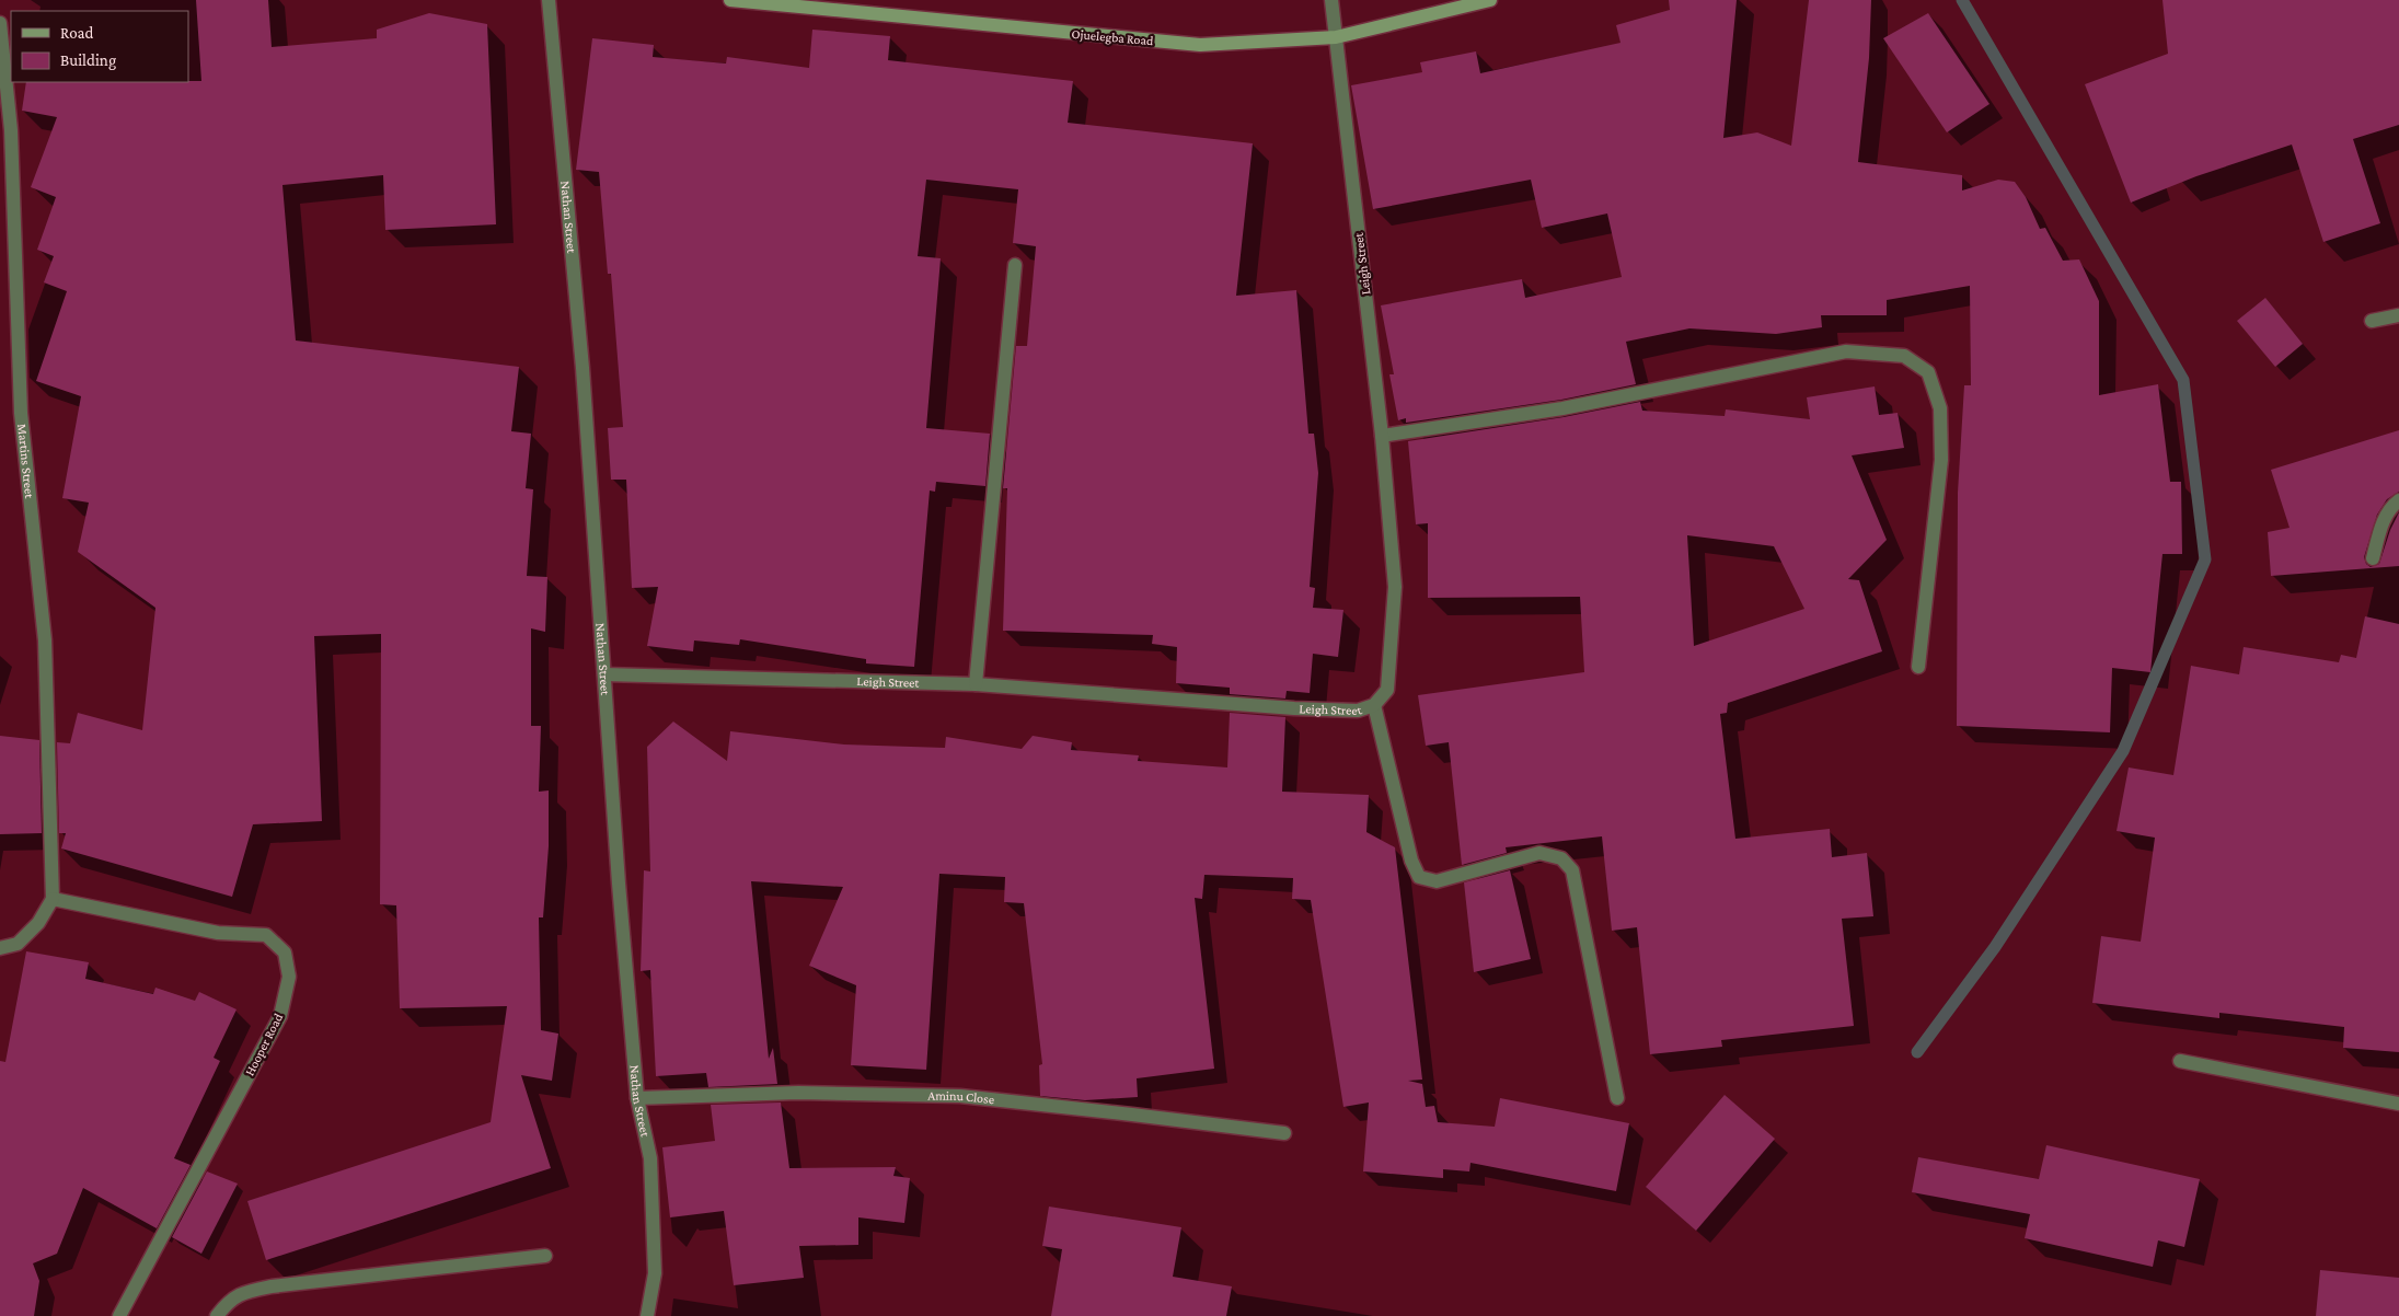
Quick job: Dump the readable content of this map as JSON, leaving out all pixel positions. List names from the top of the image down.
{
  "streets": {
    "main road": ["Ojuelegba Road"],
    "street": [
      "Nathan Street",
      "Leigh Street",
      "Martins Street",
      "Hooper Road",
      "Aminu Close"
    ]
  },
  "crossings": [
    ["Ojuelegba Road", "Leigh Street"],
    ["Nathan Street", "Leigh Street"],
    ["Nathan Street", "Aminu Close"],
    ["Martins Street", "Hooper Road"]
  ],
  "legend": ["Road", "Building"]
}
